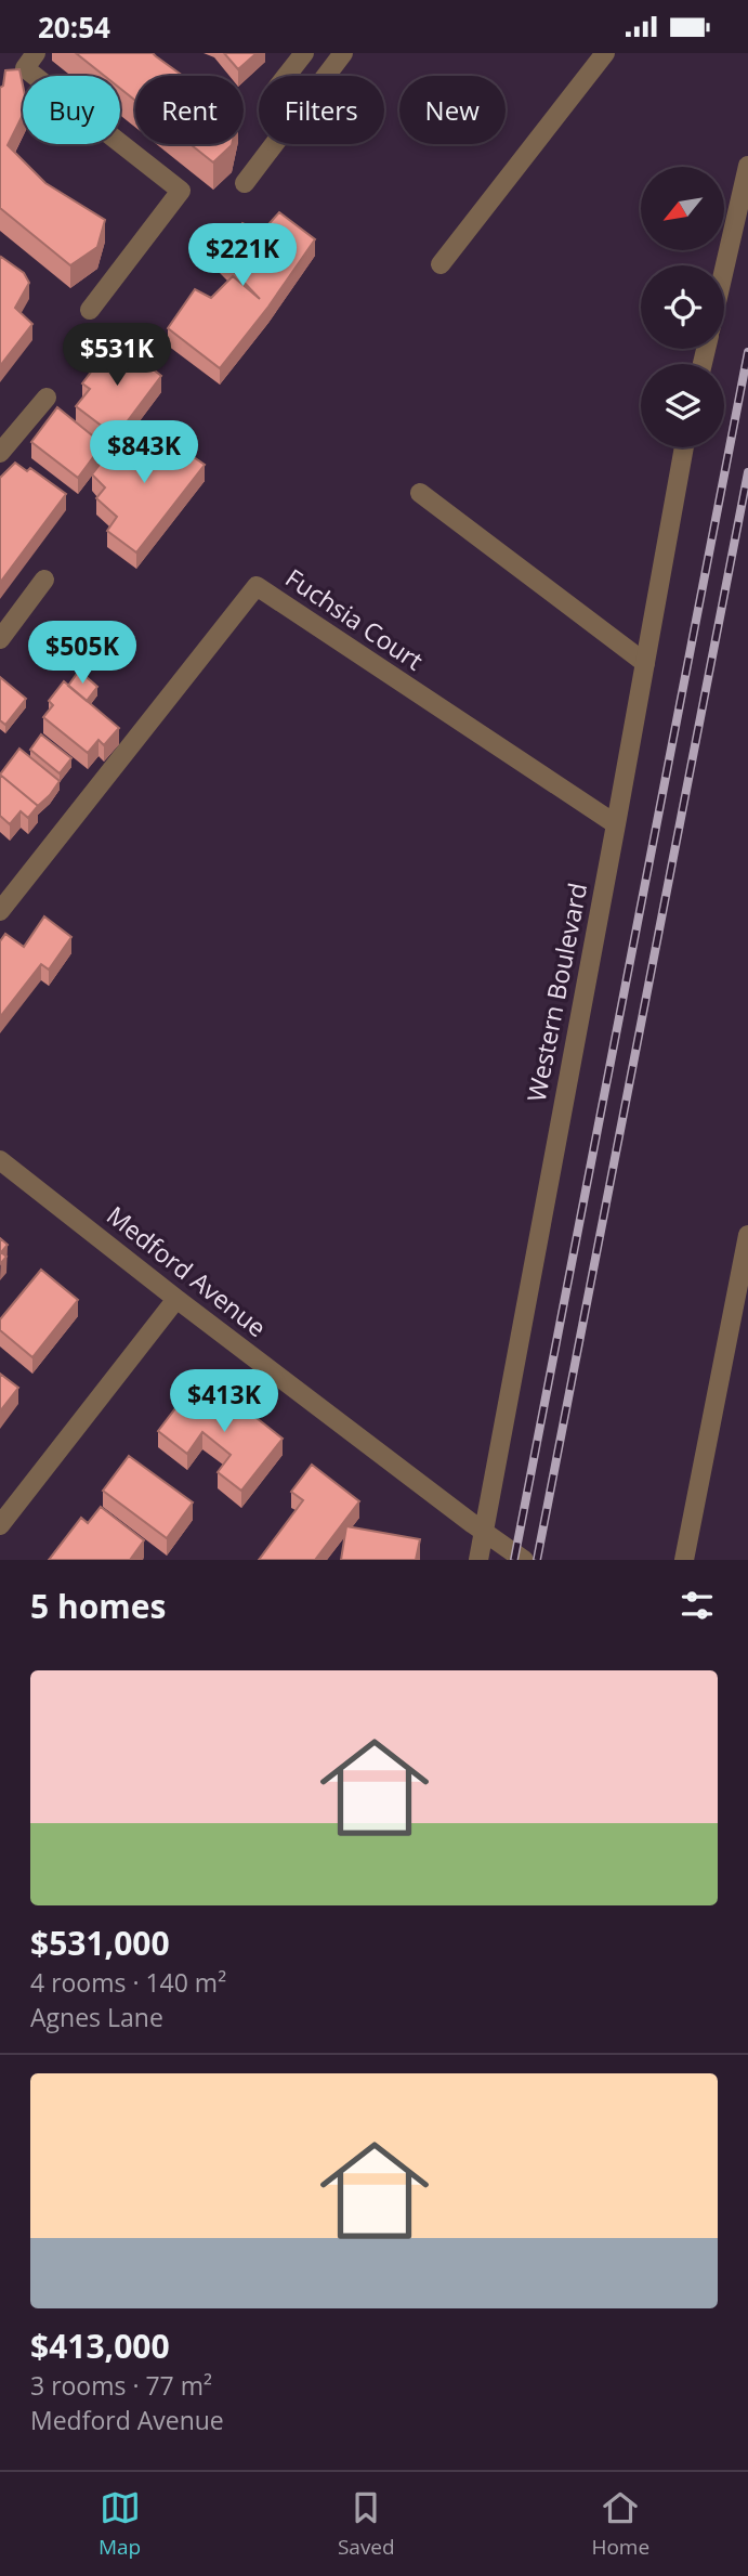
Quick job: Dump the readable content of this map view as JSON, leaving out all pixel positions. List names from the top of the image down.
{
  "streets": {
    "street": ["Fuchsia Court", "Western Boulevard", "Medford Avenue"]
  },
  "crossings": [
    ["Fuchsia Court", "Western Boulevard"],
    ["Western Boulevard", "Medford Avenue"]
  ],
  "north": "bottom left",
  "page": {
    "status": "20:54",
    "chip": [
      "Buy",
      "Rent",
      "Filters",
      "New"
    ],
    "price": [
      "$221K",
      "$531K",
      "$843K",
      "$505K",
      "$413K"
    ],
    "heading": "5 homes",
    "list": [
      {
        "name": "$531,000",
        "note": "4 rooms · 140 m² · Agnes Lane"
      },
      {
        "name": "$413,000",
        "note": "3 rooms · 77 m² · Medford Avenue"
      }
    ],
    "tabs": ["Map", "Saved", "Home"]
  }
}
